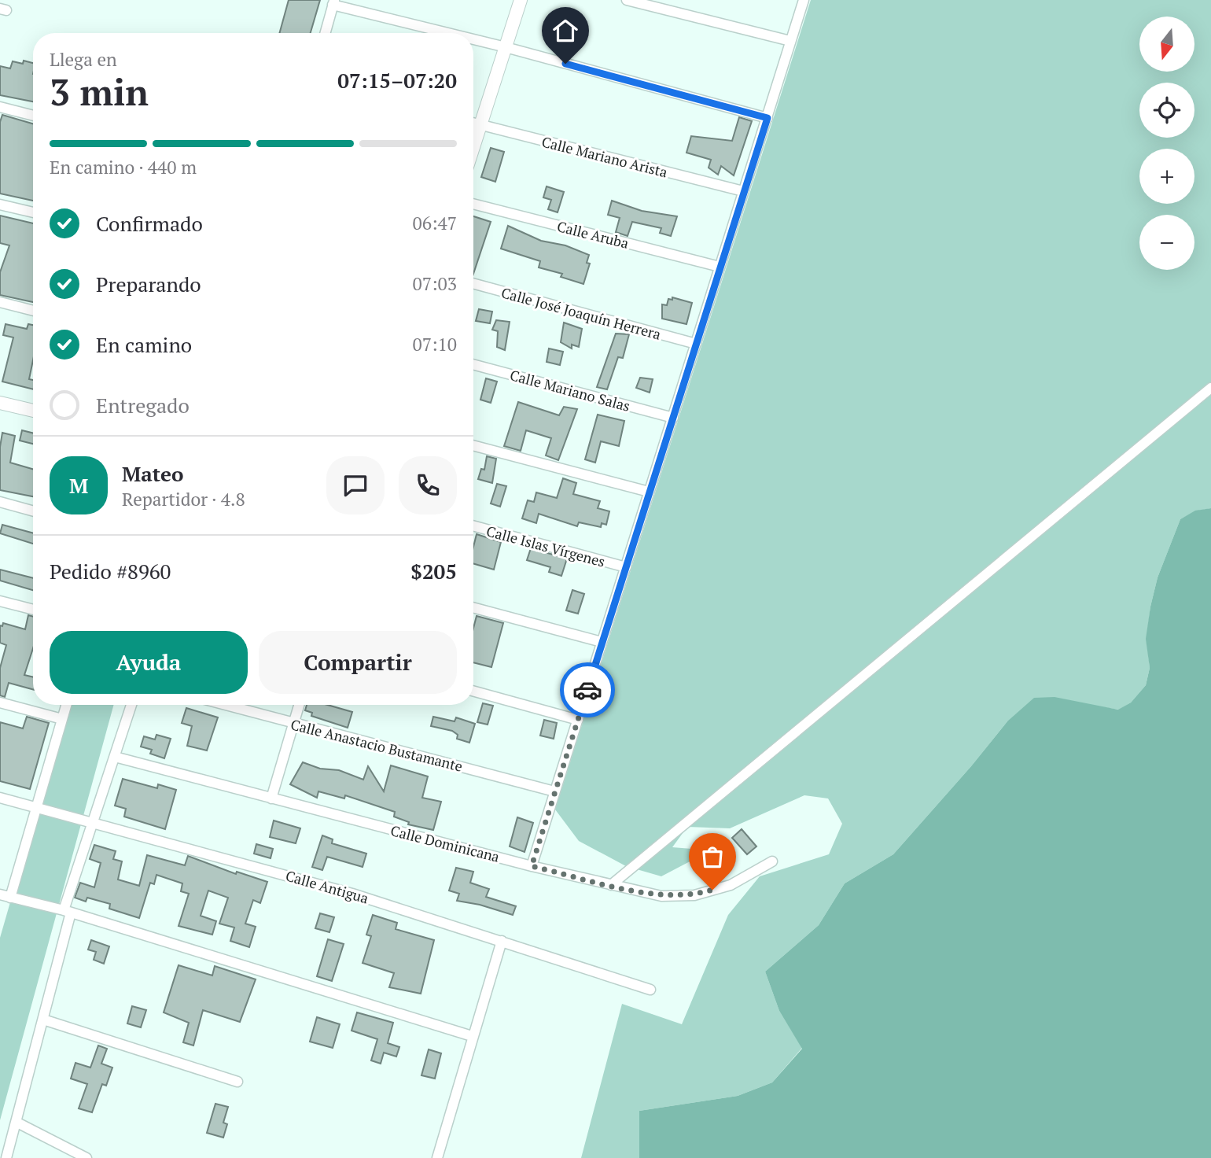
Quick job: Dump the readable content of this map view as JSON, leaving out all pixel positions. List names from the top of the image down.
{
  "streets": {
    "street": [
      "Calle Mariano Arista",
      "Calle Aruba",
      "Calle José Joaquín Herrera",
      "Calle Mariano Salas",
      "Calle Islas Vírgenes",
      "Calle Anastacio Bustamante",
      "Calle Dominicana",
      "Calle Antigua"
    ]
  },
  "north": "bottom",
  "page": {
    "map_buttons": ["+", "−"],
    "heading": ["3 min", "Llega en", "07:15–07:20"],
    "panel": [
      "Mateo",
      "Repartidor · 4.8",
      "Pedido #8960",
      "$205"
    ],
    "bar": "En camino · 440 m",
    "list": [
      ["Confirmado", "06:47"],
      ["Preparando", "07:03"],
      ["En camino", "07:10"],
      "Entregado"
    ],
    "round": "M",
    "buttons": ["Ayuda", "Compartir"]
  }
}
